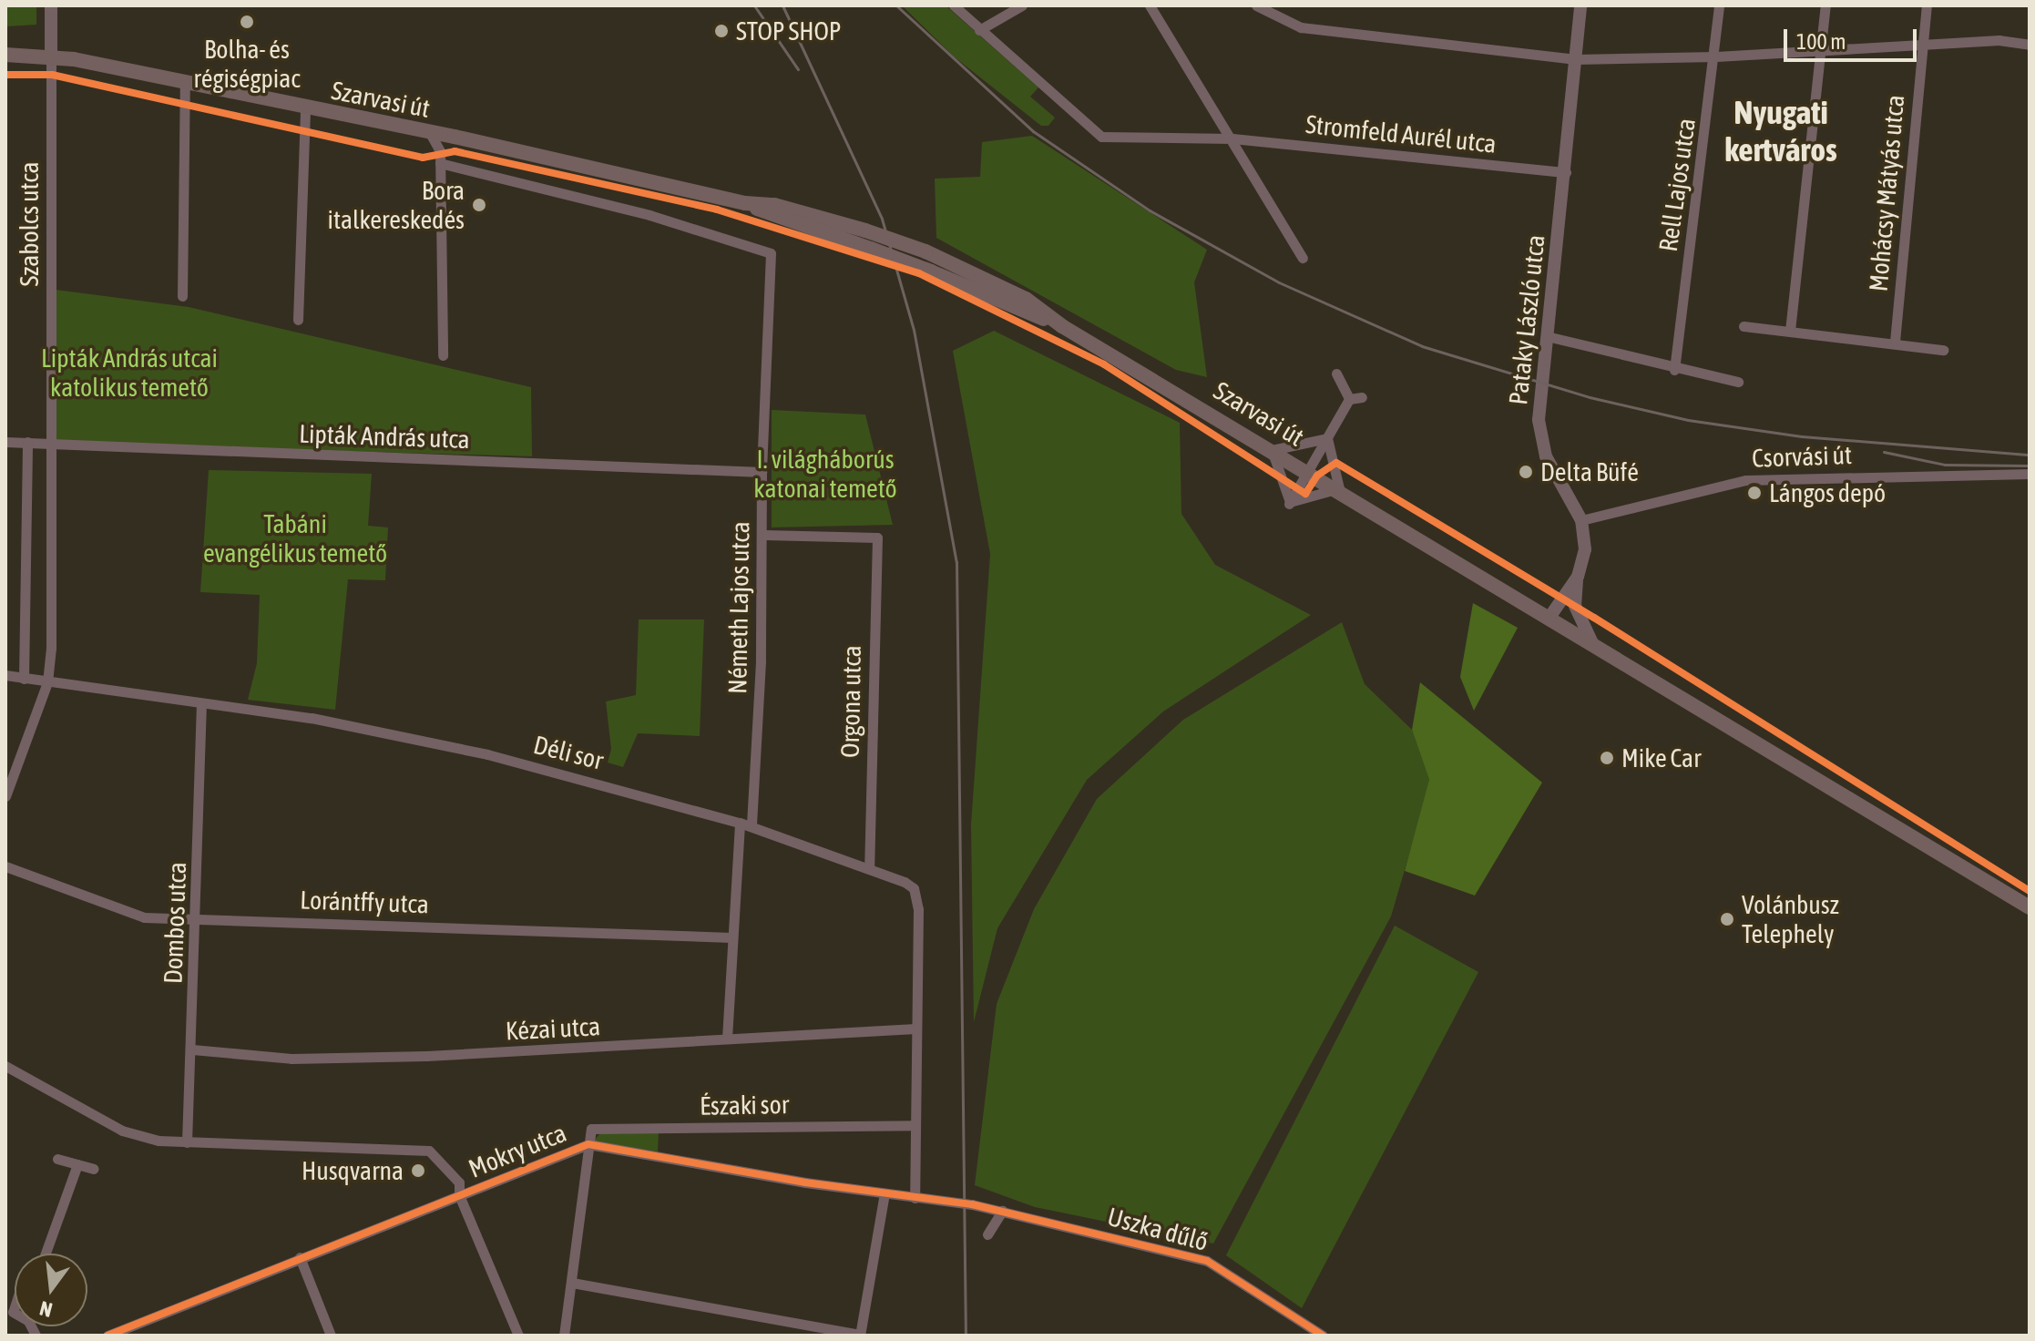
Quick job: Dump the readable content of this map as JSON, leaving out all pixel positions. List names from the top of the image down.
{
  "streets": {
    "main road": ["Szarvasi út"],
    "street": [
      "Stromfeld Aurél utca",
      "Rell Lajos utca",
      "Mohácsy Mátyás utca",
      "Szabolcs utca",
      "Pataky László utca",
      "Lipták András utca",
      "Csorvási út",
      "Németh Lajos utca",
      "Orgona utca",
      "Déli sor",
      "Lorántffy utca",
      "Dombos utca",
      "Kézai utca",
      "Északi sor",
      "Mokry utca",
      "Uszka dűlő"
    ]
  },
  "crossings": [
    ["Szarvasi út", "Szabolcs utca"],
    ["Szarvasi út", "Pataky László utca"],
    ["Stromfeld Aurél utca", "Pataky László utca"],
    ["Szabolcs utca", "Lipták András utca"],
    ["Szabolcs utca", "Déli sor"],
    ["Pataky László utca", "Csorvási út"],
    ["Lipták András utca", "Németh Lajos utca"],
    ["Németh Lajos utca", "Orgona utca"],
    ["Németh Lajos utca", "Déli sor"],
    ["Orgona utca", "Déli sor"],
    ["Déli sor", "Dombos utca"],
    ["Déli sor", "Kézai utca"],
    ["Lorántffy utca", "Dombos utca"],
    ["Dombos utca", "Kézai utca"],
    ["Északi sor", "Mokry utca"],
    ["Mokry utca", "Uszka dűlő"]
  ],
  "districts": ["Nyugati kertváros"],
  "parks": ["Lipták András utcai katolikus temető", "I. világháborús katonai temető", "Tabáni evangélikus temető"],
  "places": [
    "Bolha- és régiségpiac",
    "STOP SHOP",
    "Bora italkereskedés",
    "Delta Büfé",
    "Lángos depó",
    "Mike Car",
    "Volánbusz Telephely",
    "Husqvarna"
  ],
  "scale_bar": "100 m",
  "north": "bottom"
}
